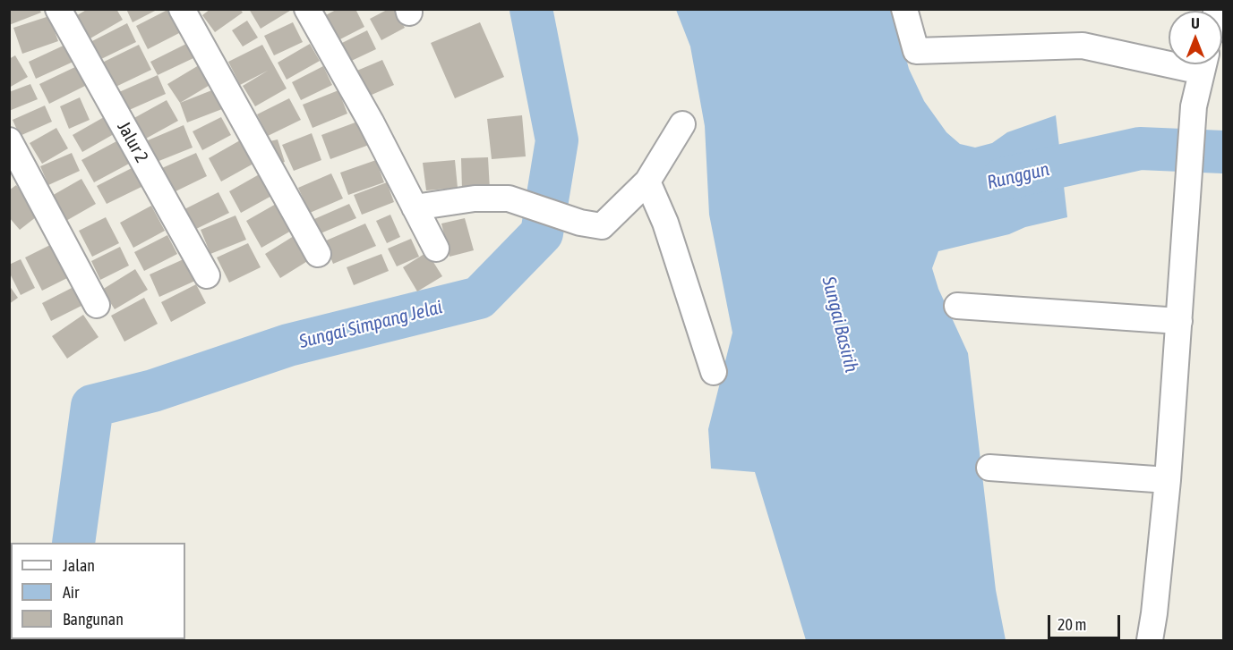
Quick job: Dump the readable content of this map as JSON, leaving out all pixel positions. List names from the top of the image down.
{
  "streets": {
    "street": ["Jalur 2"]
  },
  "water": ["Runggun", "Sungai Simpang Jelai", "Sungai Basirih"],
  "legend": ["Jalan", "Air", "Bangunan"],
  "scale_bar": "20 m",
  "north": "top"
}
